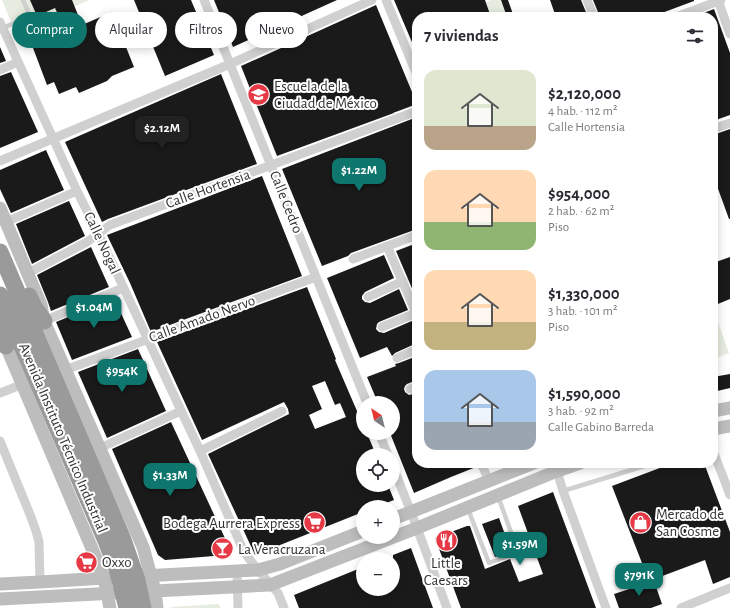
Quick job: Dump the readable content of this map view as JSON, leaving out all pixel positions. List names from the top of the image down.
{
  "streets": {
    "main road": ["Avenida Instituto Técnico Industrial"],
    "street": [
      "Calle Hortensia",
      "Calle Cedro",
      "Calle Nogal",
      "Calle Amado Nervo"
    ]
  },
  "crossings": [
    ["Calle Hortensia", "Calle Cedro"],
    ["Calle Hortensia", "Calle Nogal"],
    ["Calle Hortensia", "Avenida Instituto Técnico Industrial"],
    ["Calle Cedro", "Calle Amado Nervo"],
    ["Calle Nogal", "Calle Amado Nervo"],
    ["Calle Amado Nervo", "Avenida Instituto Técnico Industrial"]
  ],
  "places": {
    "school or university": ["Escuela de la Ciudad de México"],
    "supermarket": ["Bodega Aurrera Express", "Oxxo"],
    "shop": ["Mercado de San Cosme"],
    "restaurant": ["Little Caesars"],
    "bar": ["La Veracruzana"]
  },
  "north": "top left",
  "page": {
    "chip": [
      "Comprar",
      "Alquilar",
      "Filtros",
      "Nuevo"
    ],
    "heading": "7 viviendas",
    "list": [
      {
        "name": "$2,120,000",
        "note": "4 hab. · 112 m² · Calle Hortensia"
      },
      {
        "name": "$954,000",
        "note": "2 hab. · 62 m² · Piso"
      },
      {
        "name": "$1,330,000",
        "note": "3 hab. · 101 m² · Piso"
      },
      {
        "name": "$1,590,000",
        "note": "3 hab. · 92 m² · Calle Gabino Barreda"
      }
    ],
    "price": [
      "$2.12M",
      "$1.22M",
      "$1.04M",
      "$954K",
      "$1.33M",
      "$1.59M",
      "$791K"
    ],
    "map_buttons": ["+", "−"]
  }
}
